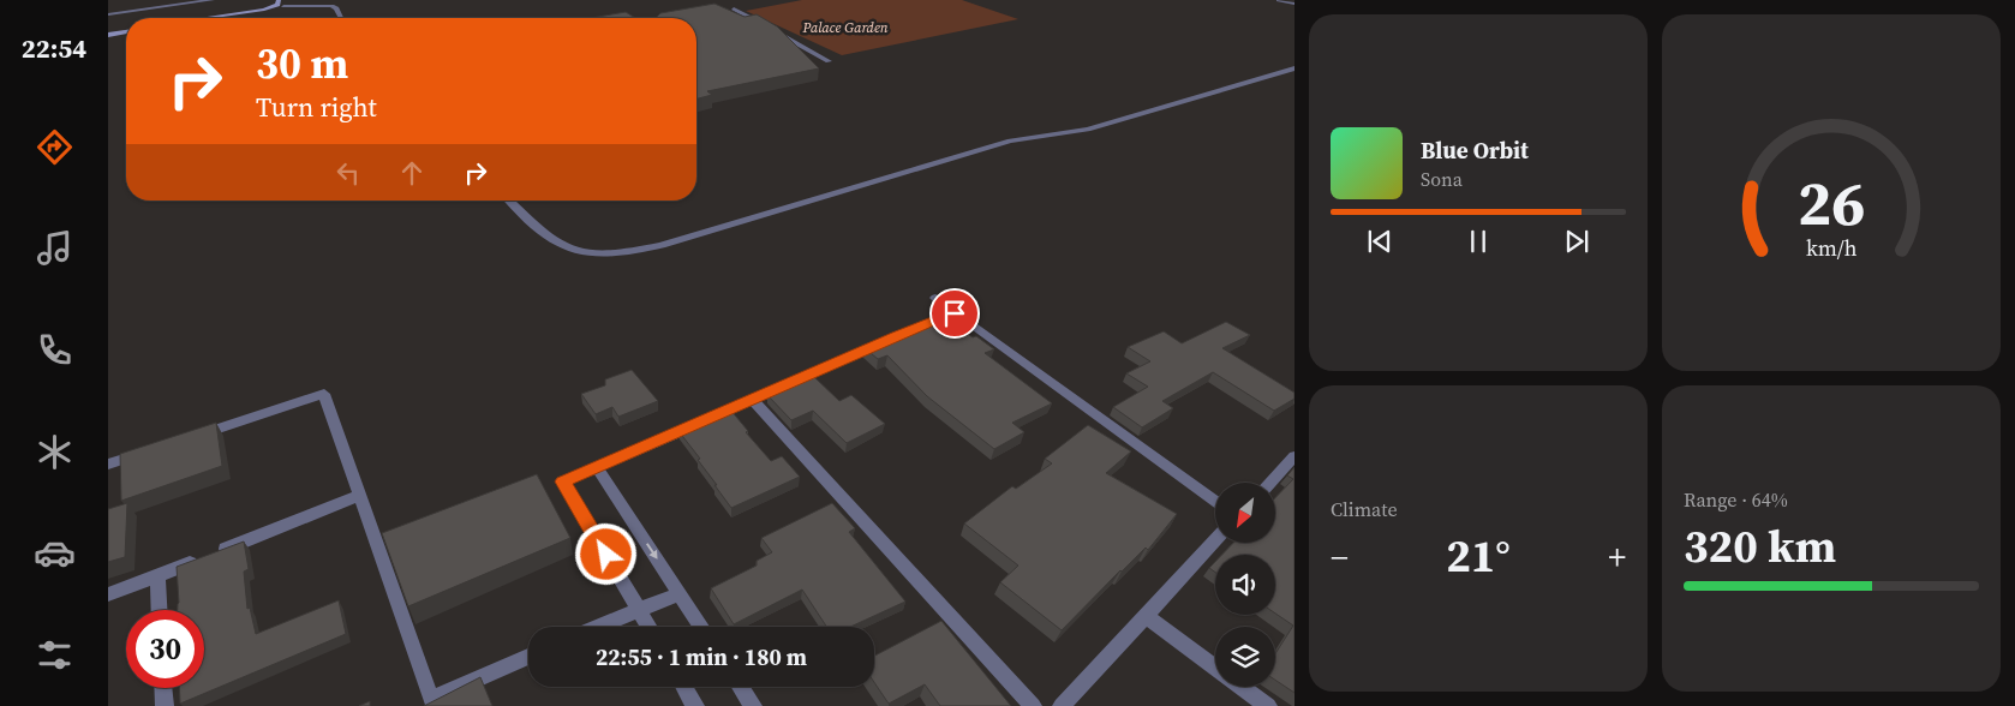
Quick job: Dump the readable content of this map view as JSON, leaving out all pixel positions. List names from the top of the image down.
{
  "parks": ["Palace Garden"],
  "north": "bottom left",
  "page": {
    "tabs": "22:54",
    "turn": ["30 m", "Turn right"],
    "song": ["Blue Orbit", "Sona"],
    "tile": [
      "Climate",
      ["Range · 64%", "320 km"]
    ],
    "heat": ["−", "21°", "+"],
    "limit": "30",
    "trip": "22:55 · 1 min · 180 m",
    "gauge": ["26", "km/h"]
  }
}
